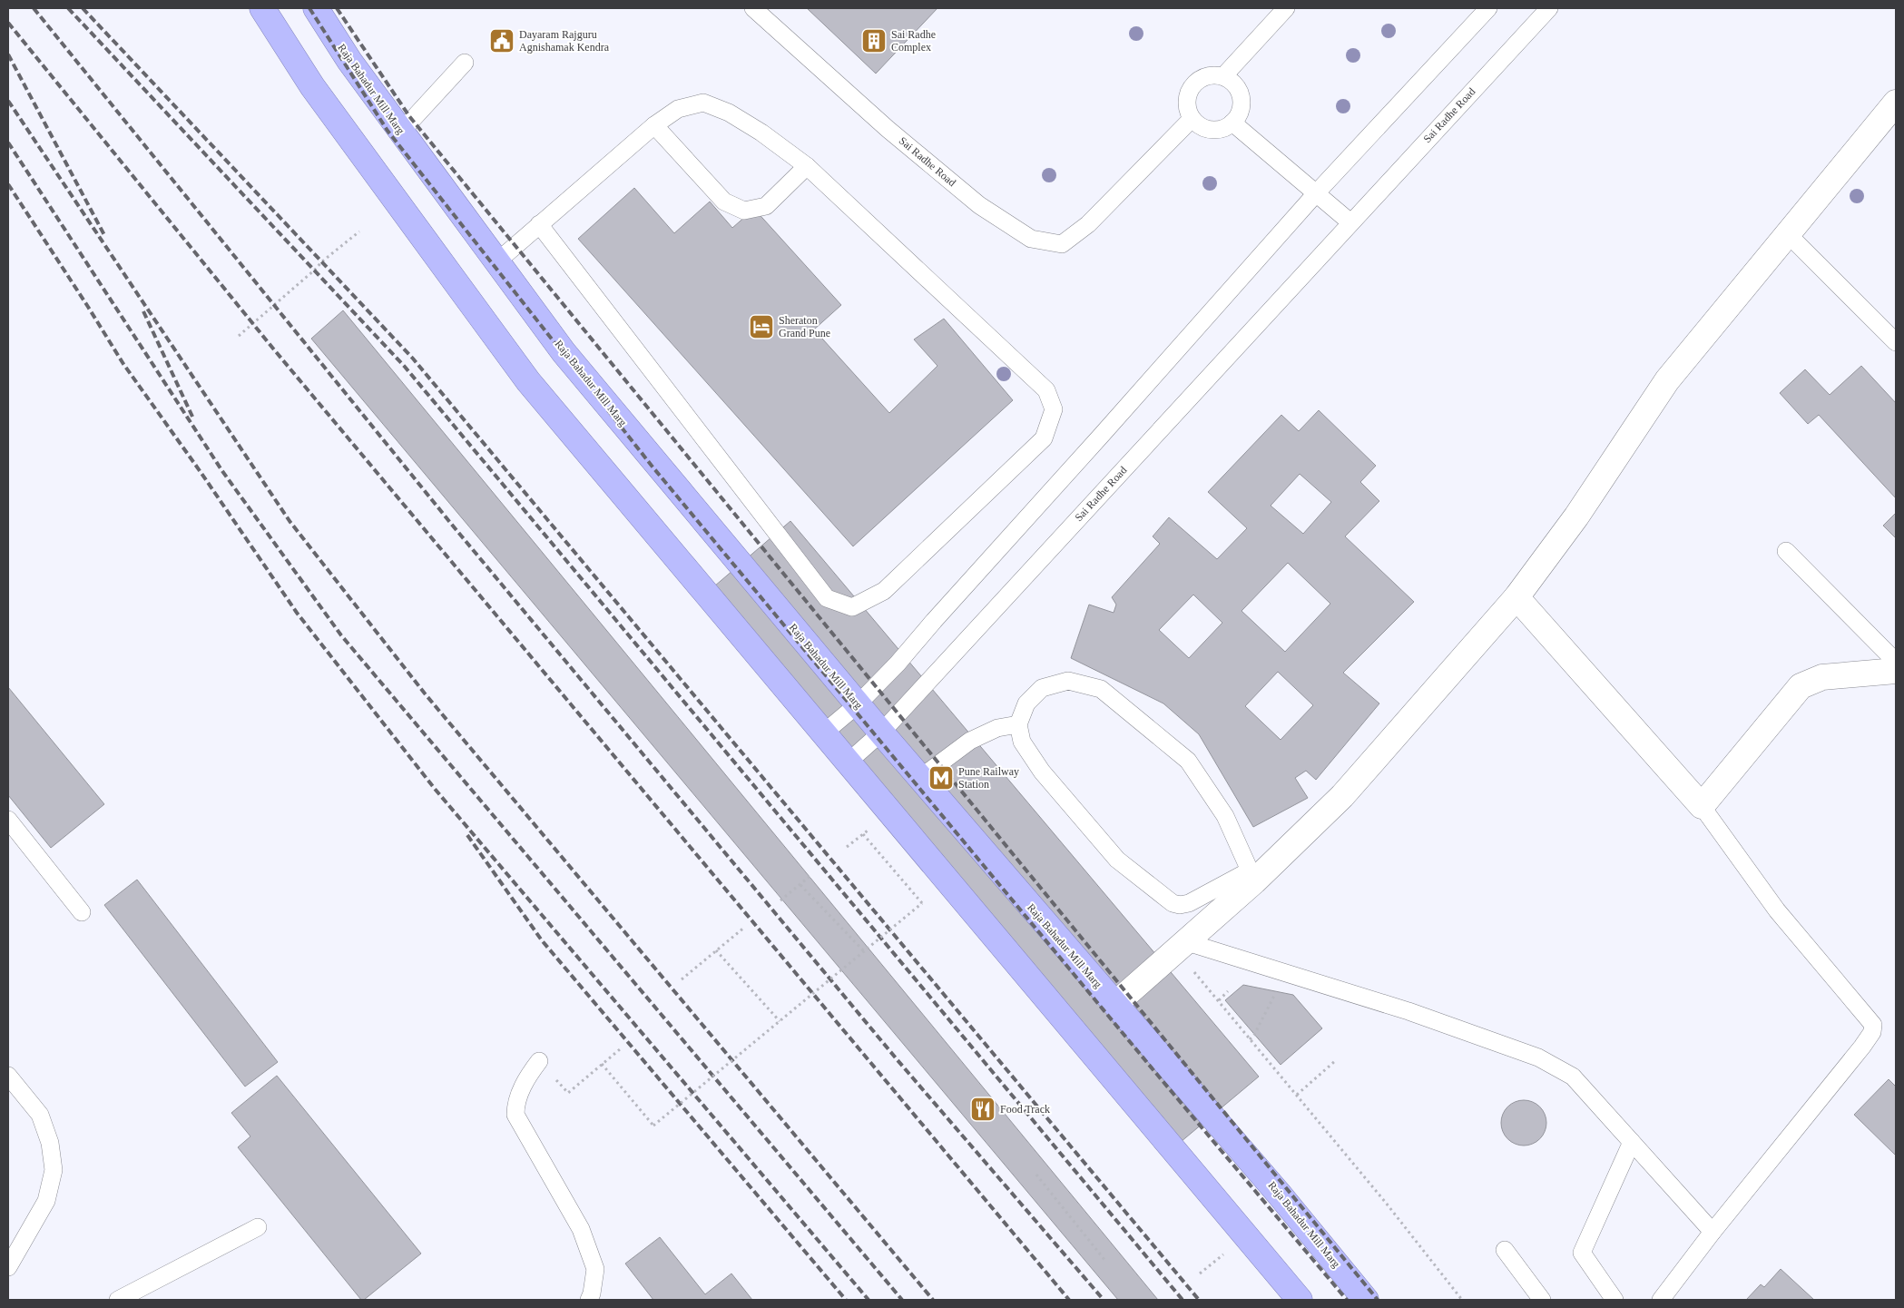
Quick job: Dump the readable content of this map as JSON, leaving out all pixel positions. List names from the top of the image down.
{
  "streets": {
    "highway": ["Raja Bahadur Mill Marg"],
    "lane": ["Sai Radhe Road"]
  },
  "crossings": [
    ["Raja Bahadur Mill Marg", "Sai Radhe Road"]
  ],
  "places": {
    "public building": ["Dayaram Rajguru Agnishamak Kendra"],
    "building": ["Sai Radhe Complex"],
    "hotel": ["Sheraton Grand Pune"],
    "metro station": ["Pune Railway Station"],
    "restaurant": ["Food Track"]
  }
}
